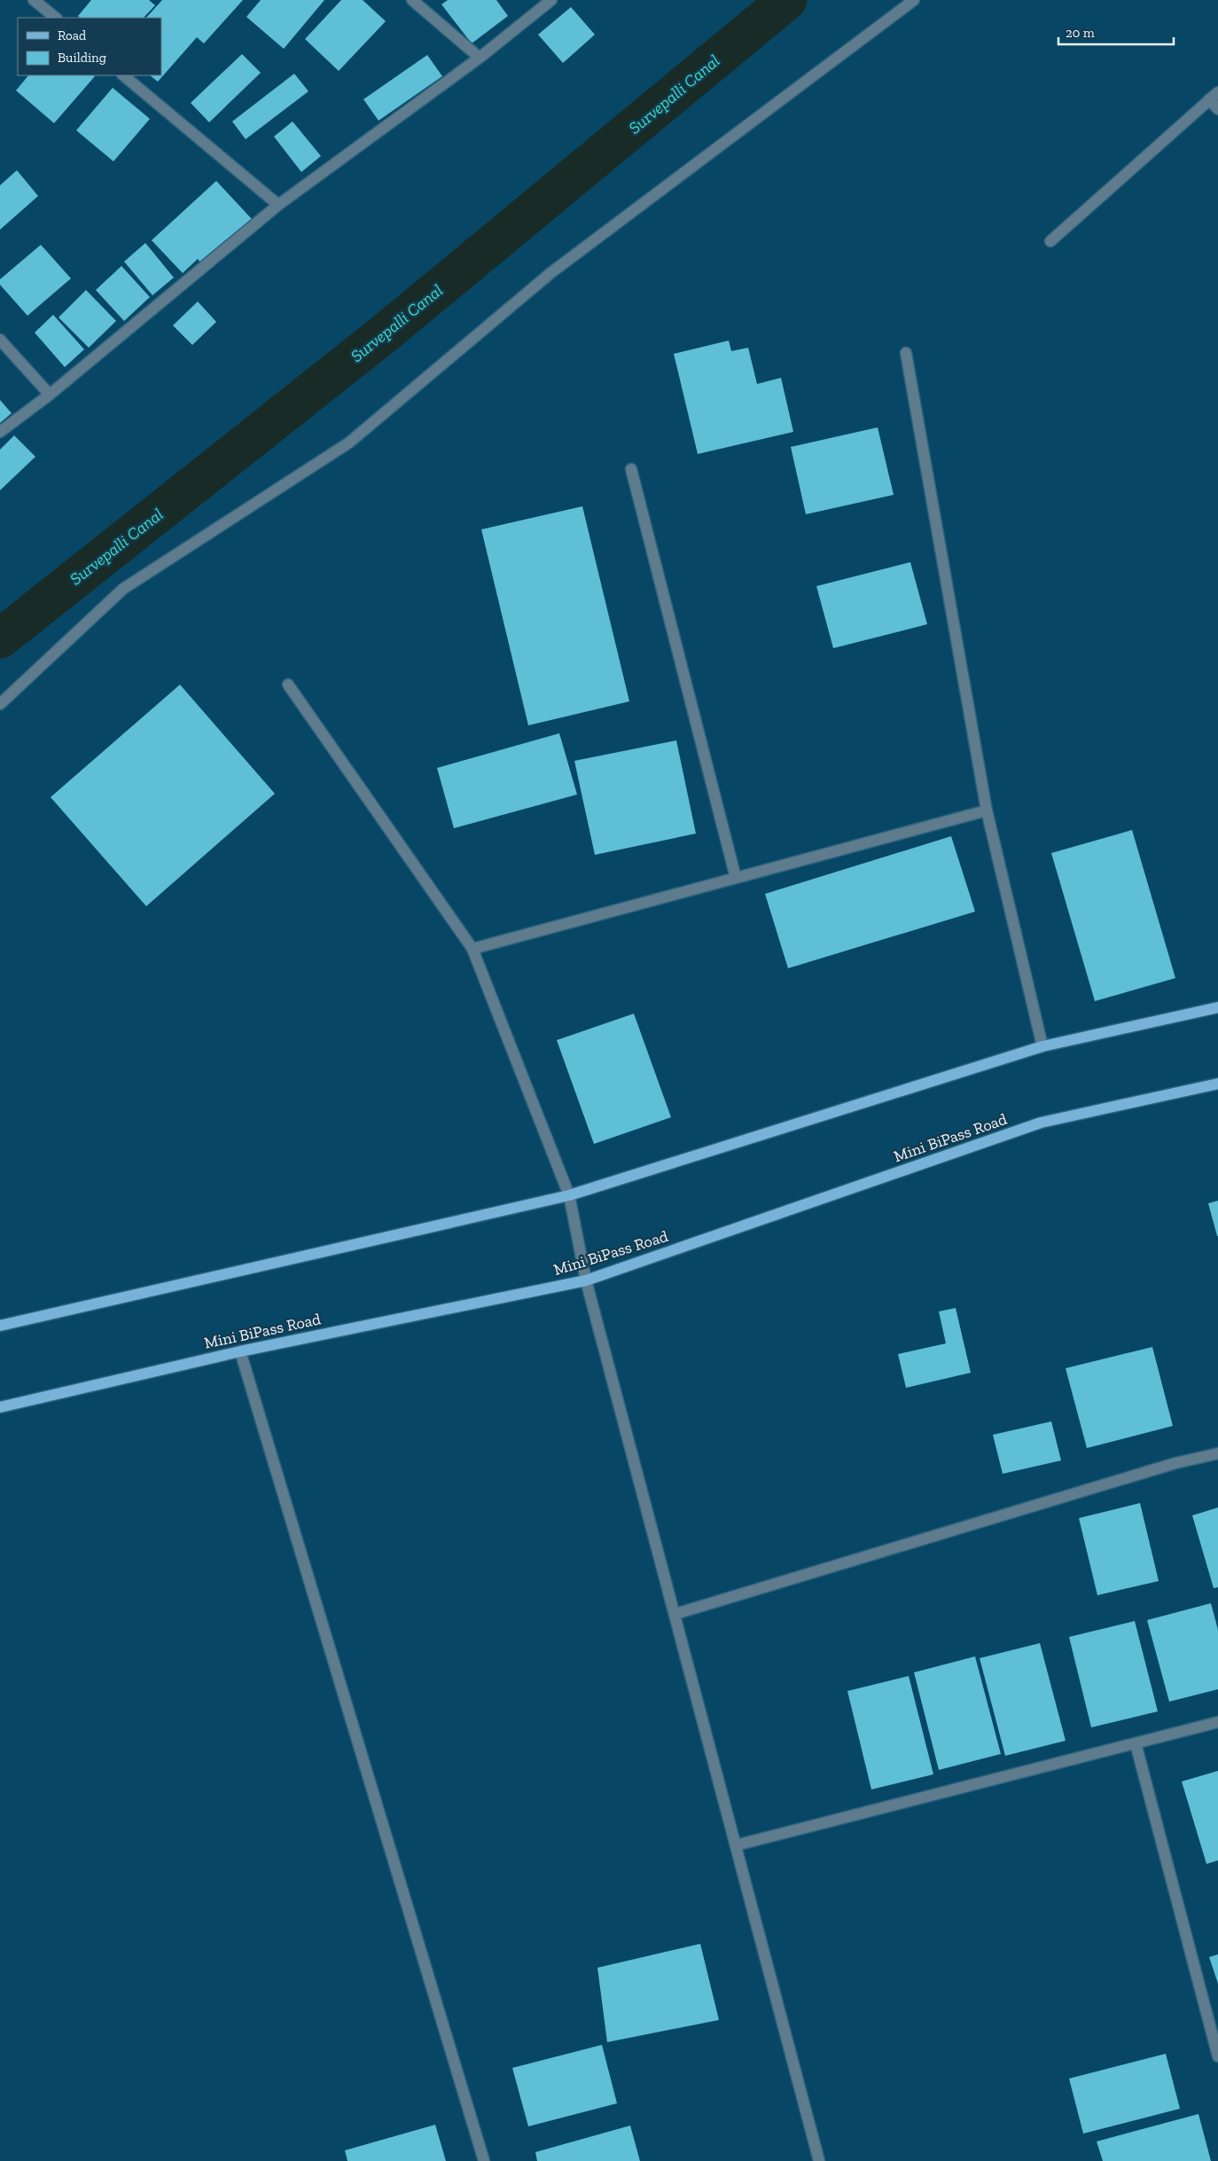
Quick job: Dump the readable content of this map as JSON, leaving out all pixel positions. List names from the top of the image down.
{
  "streets": {
    "main road": ["Mini BiPass Road"]
  },
  "water": ["Survepalli Canal"],
  "legend": ["Road", "Building"],
  "scale_bar": "20 m"
}
